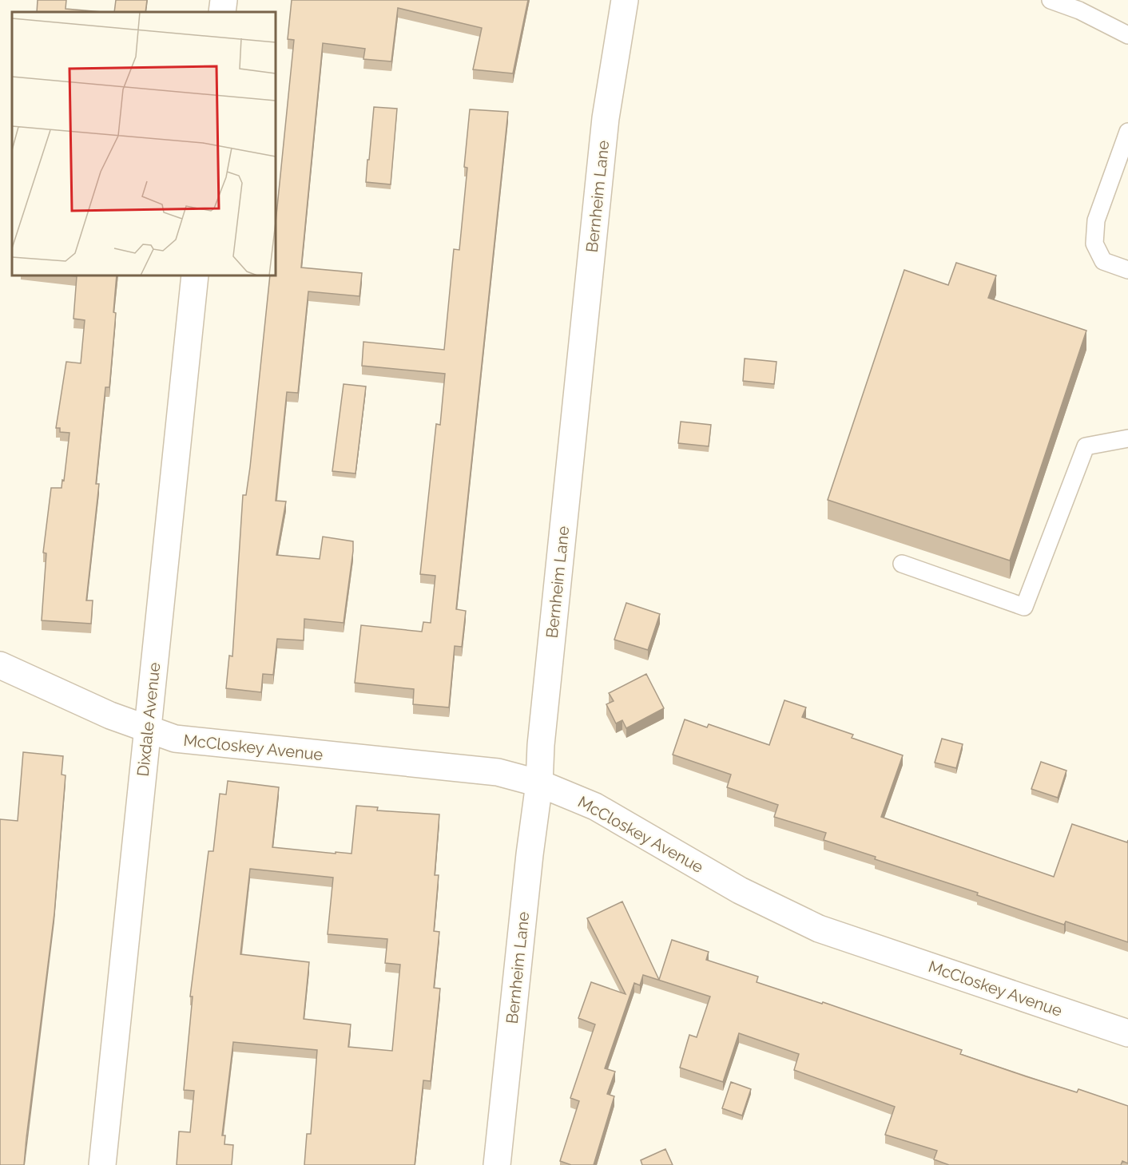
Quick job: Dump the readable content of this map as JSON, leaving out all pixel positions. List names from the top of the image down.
{
  "streets": {
    "street": ["Bernheim Lane", "Dixdale Avenue", "McCloskey Avenue"]
  },
  "crossings": [
    ["Bernheim Lane", "McCloskey Avenue"],
    ["Dixdale Avenue", "McCloskey Avenue"]
  ]
}
